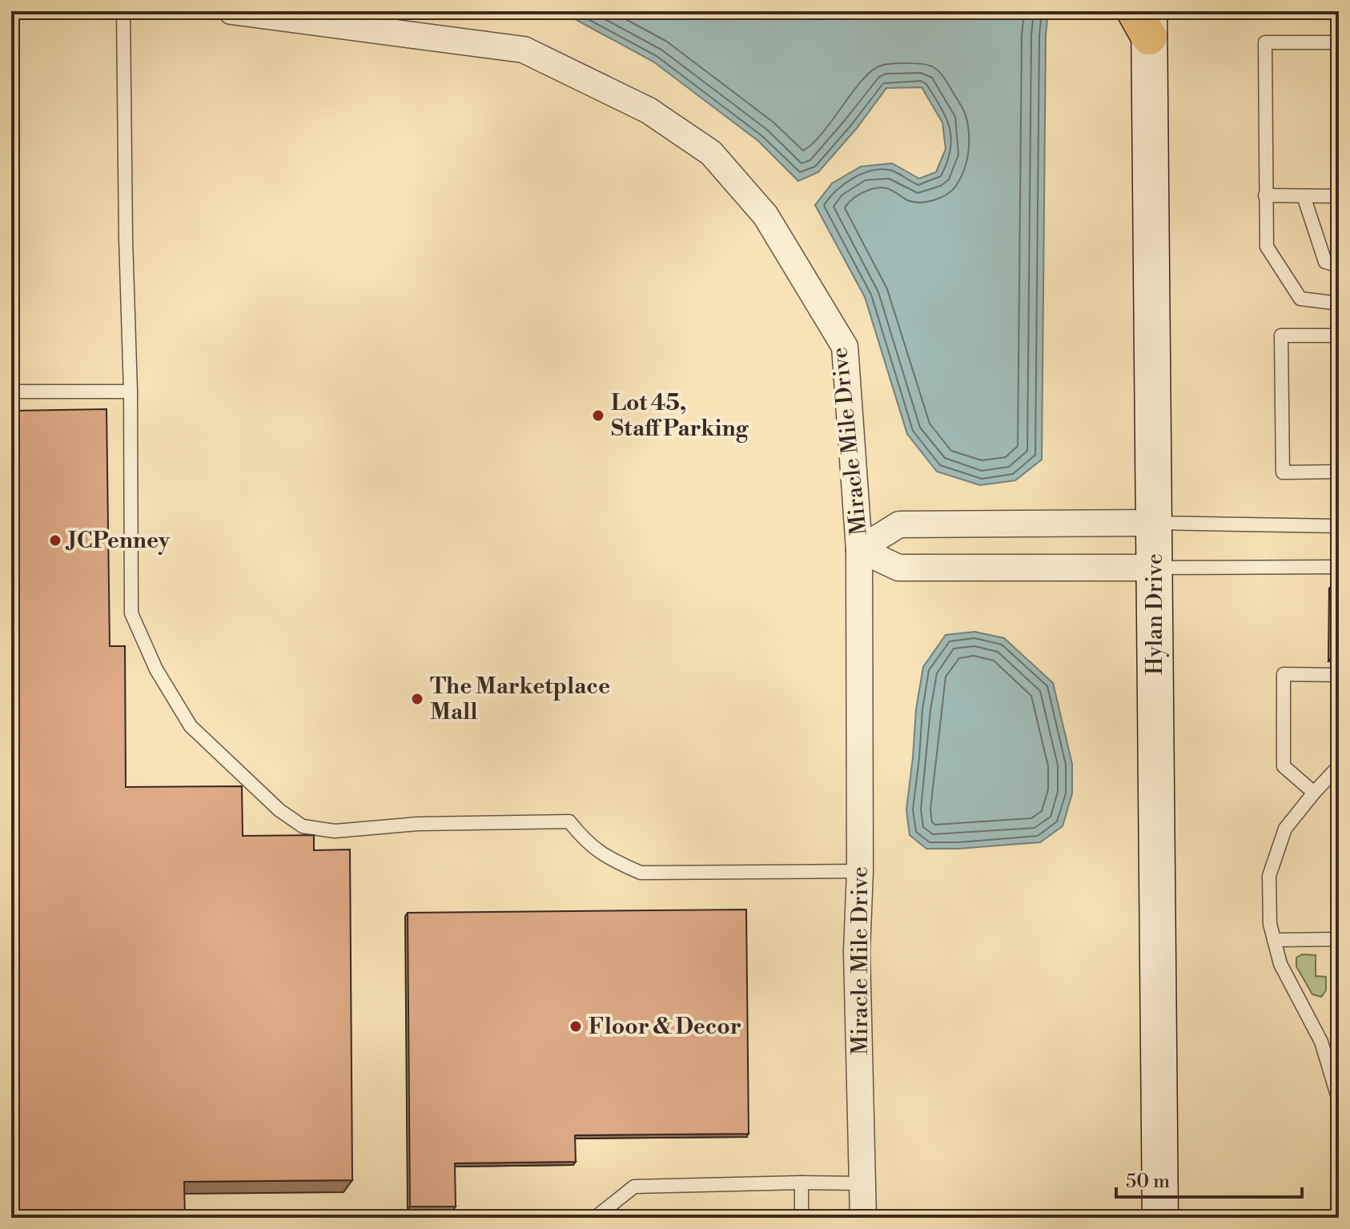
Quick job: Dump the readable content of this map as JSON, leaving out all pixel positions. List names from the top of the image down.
{
  "streets": {
    "main road": ["Hylan Drive"],
    "street": ["Miracle Mile Drive"]
  },
  "crossings": [
    ["Miracle Mile Drive", "Hylan Drive"]
  ],
  "places": [
    "Lot 45, Staff Parking",
    "JCPenney",
    "The Marketplace Mall",
    "Floor & Decor"
  ],
  "scale_bar": "50 m"
}
